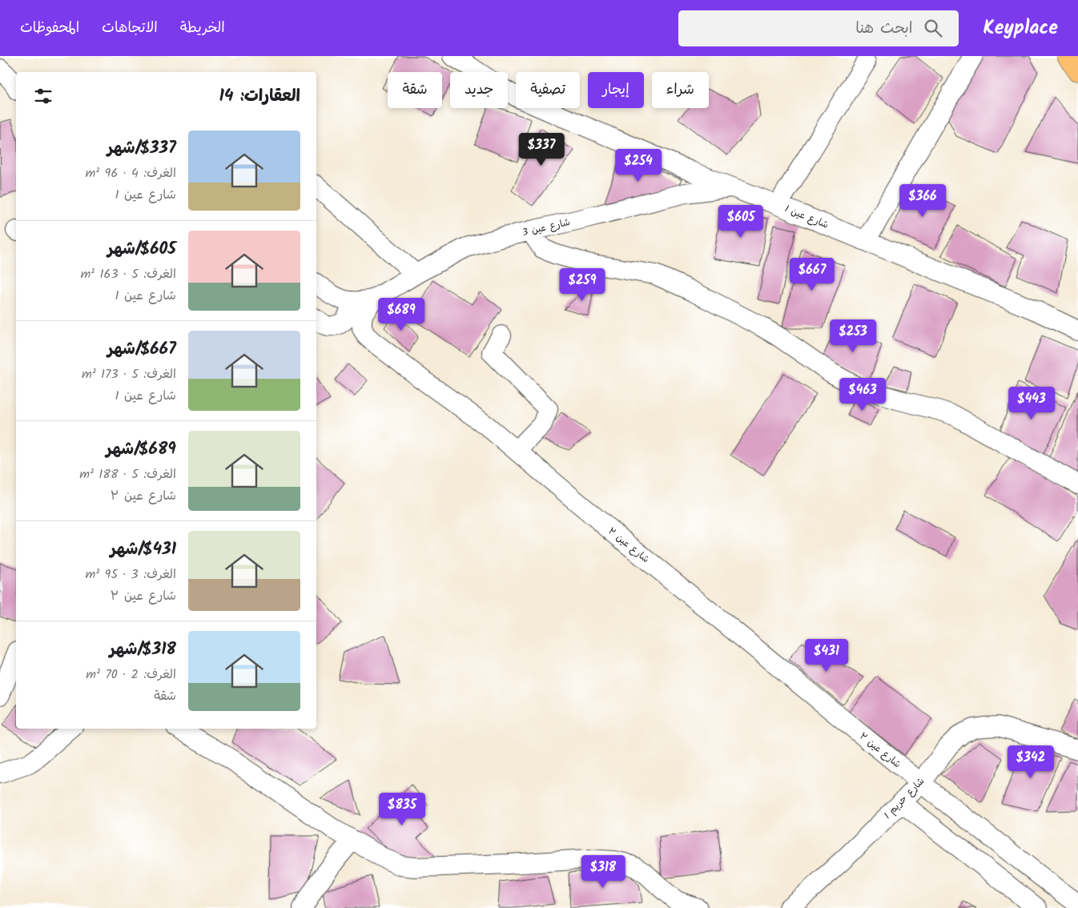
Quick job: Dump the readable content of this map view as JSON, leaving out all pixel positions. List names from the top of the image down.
{
  "streets": {
    "street": [
      "شارع عين 1",
      "شارع عين 3",
      "شارع عين ٣",
      "شارع حريم 1"
    ]
  },
  "crossings": [
    ["شارع عين 1", "شارع عين 3"],
    ["شارع عين 3", "شارع عين ٣"],
    ["شارع عين ٣", "شارع حريم 1"]
  ],
  "page": {
    "header": "Keyplace",
    "search": "ابحث هنا",
    "nav": ["الخريطة", "الاتجاهات", "المحفوظات"],
    "chip": [
      "شراء",
      "إيجار",
      "تصفية",
      "جديد",
      "شقة"
    ],
    "heading": "العقارات: 14",
    "list": [
      {
        "name": "$337/شهر",
        "note": "الغرف: 4 · 96 m² · شارع عين 1"
      },
      {
        "name": "$605/شهر",
        "note": "الغرف: 5 · 163 m² · شارع عين 1"
      },
      {
        "name": "$667/شهر",
        "note": "الغرف: 5 · 173 m² · شارع عين 1"
      },
      {
        "name": "$689/شهر",
        "note": "الغرف: 5 · 188 m² · شارع عين ٣"
      },
      {
        "name": "$431/شهر",
        "note": "الغرف: 3 · 95 m² · شارع عين ٣"
      },
      {
        "name": "$318/شهر",
        "note": "الغرف: 2 · 70 m² · شقة"
      }
    ],
    "price": [
      "$337",
      "$254",
      "$366",
      "$605",
      "$667",
      "$259",
      "$689",
      "$253",
      "$463",
      "$443",
      "$431",
      "$342",
      "$835",
      "$318"
    ]
  }
}
